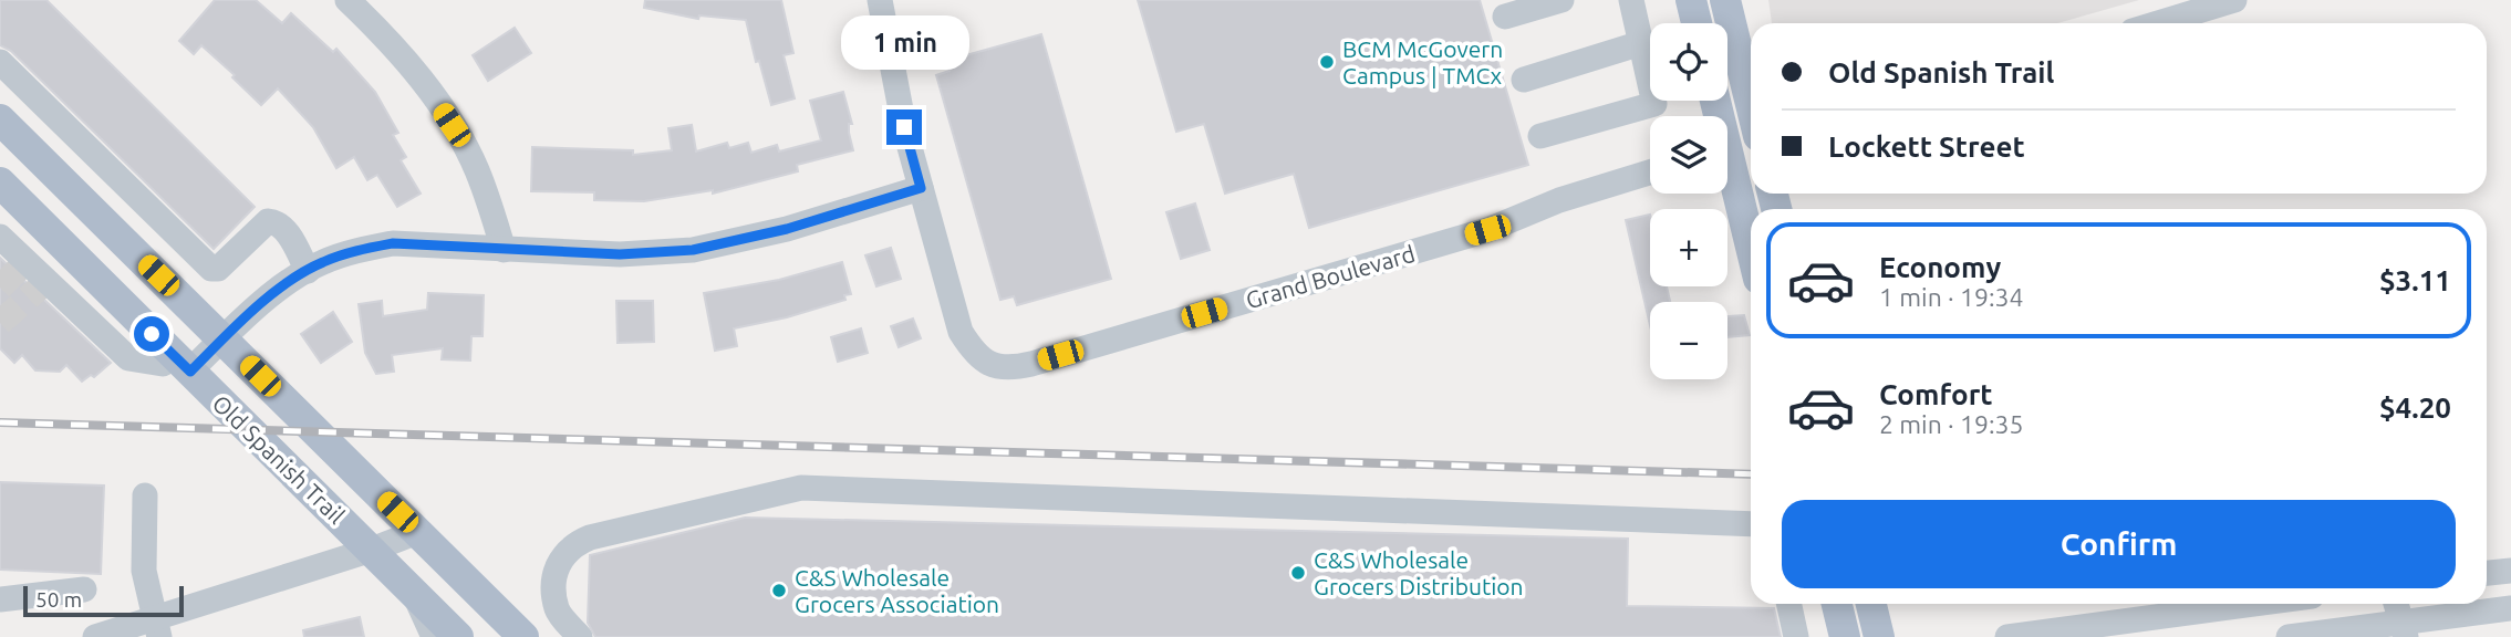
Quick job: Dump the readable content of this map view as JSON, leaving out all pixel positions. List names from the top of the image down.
{
  "streets": {
    "main road": ["Old Spanish Trail"],
    "street": ["Grand Boulevard"]
  },
  "places": ["BCM McGovern Campus | TMCx", "C&S Wholesale Grocers Distribution", "C&S Wholesale Grocers Association"],
  "scale_bar": "50 m",
  "page": {
    "bubble": "1 min",
    "map_buttons": ["+", "−"],
    "banner": ["Old Spanish Trail", "Lockett Street"],
    "list": [
      {
        "name": "Economy",
        "note": "1 min · 19:34",
        "value": "$3.11"
      },
      {
        "name": "Comfort",
        "note": "2 min · 19:35",
        "value": "$4.20"
      }
    ],
    "buttons": "Confirm",
    "scale": "50 m"
  }
}
